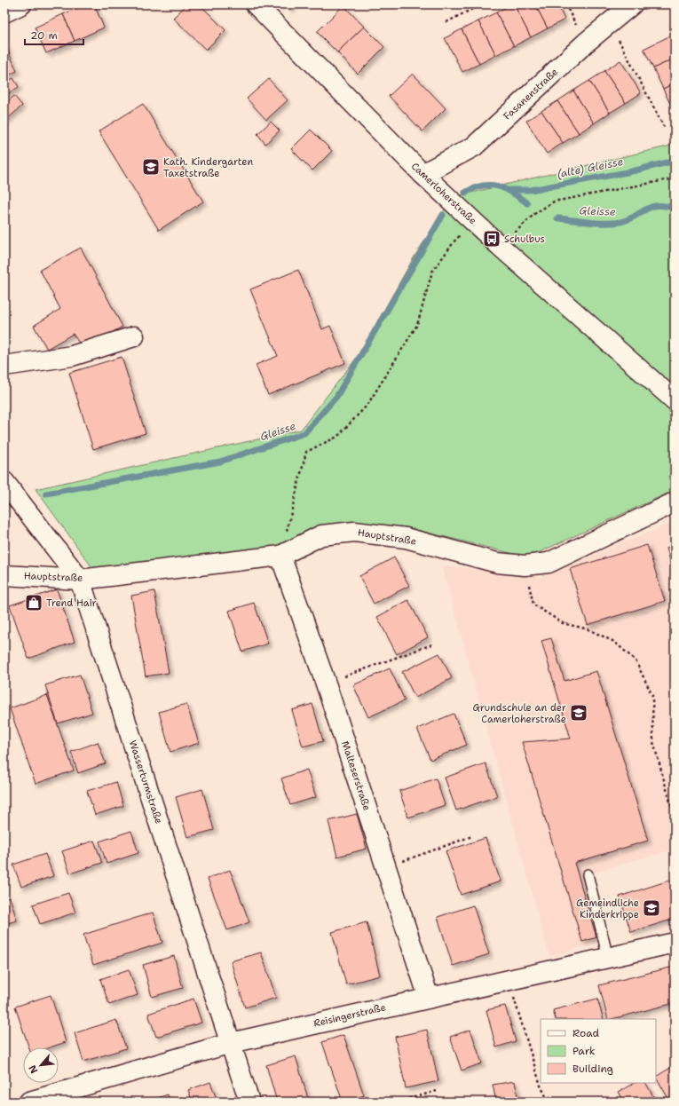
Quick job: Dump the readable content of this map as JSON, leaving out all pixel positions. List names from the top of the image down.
{
  "streets": {
    "street": [
      "Fasanenstraße",
      "Camerloherstraße",
      "Hauptstraße",
      "Malteserstraße",
      "Wasserturmstraße",
      "Reisingerstraße"
    ]
  },
  "crossings": [
    ["Fasanenstraße", "Camerloherstraße"],
    ["Hauptstraße", "Malteserstraße"],
    ["Hauptstraße", "Wasserturmstraße"],
    ["Malteserstraße", "Reisingerstraße"],
    ["Wasserturmstraße", "Reisingerstraße"]
  ],
  "water": ["(alte) Gleisse", "Gleisse"],
  "places": {
    "school or university": ["Kath. Kindergarten Taxetstraße", "Grundschule an der Camerloherstraße", "Gemeindliche Kinderkrippe"],
    "bus stop": ["Schulbus"],
    "shop": ["Trend Hair"]
  },
  "legend": ["Road", "Park", "Building"],
  "scale_bar": "20 m",
  "north": "bottom left"
}
